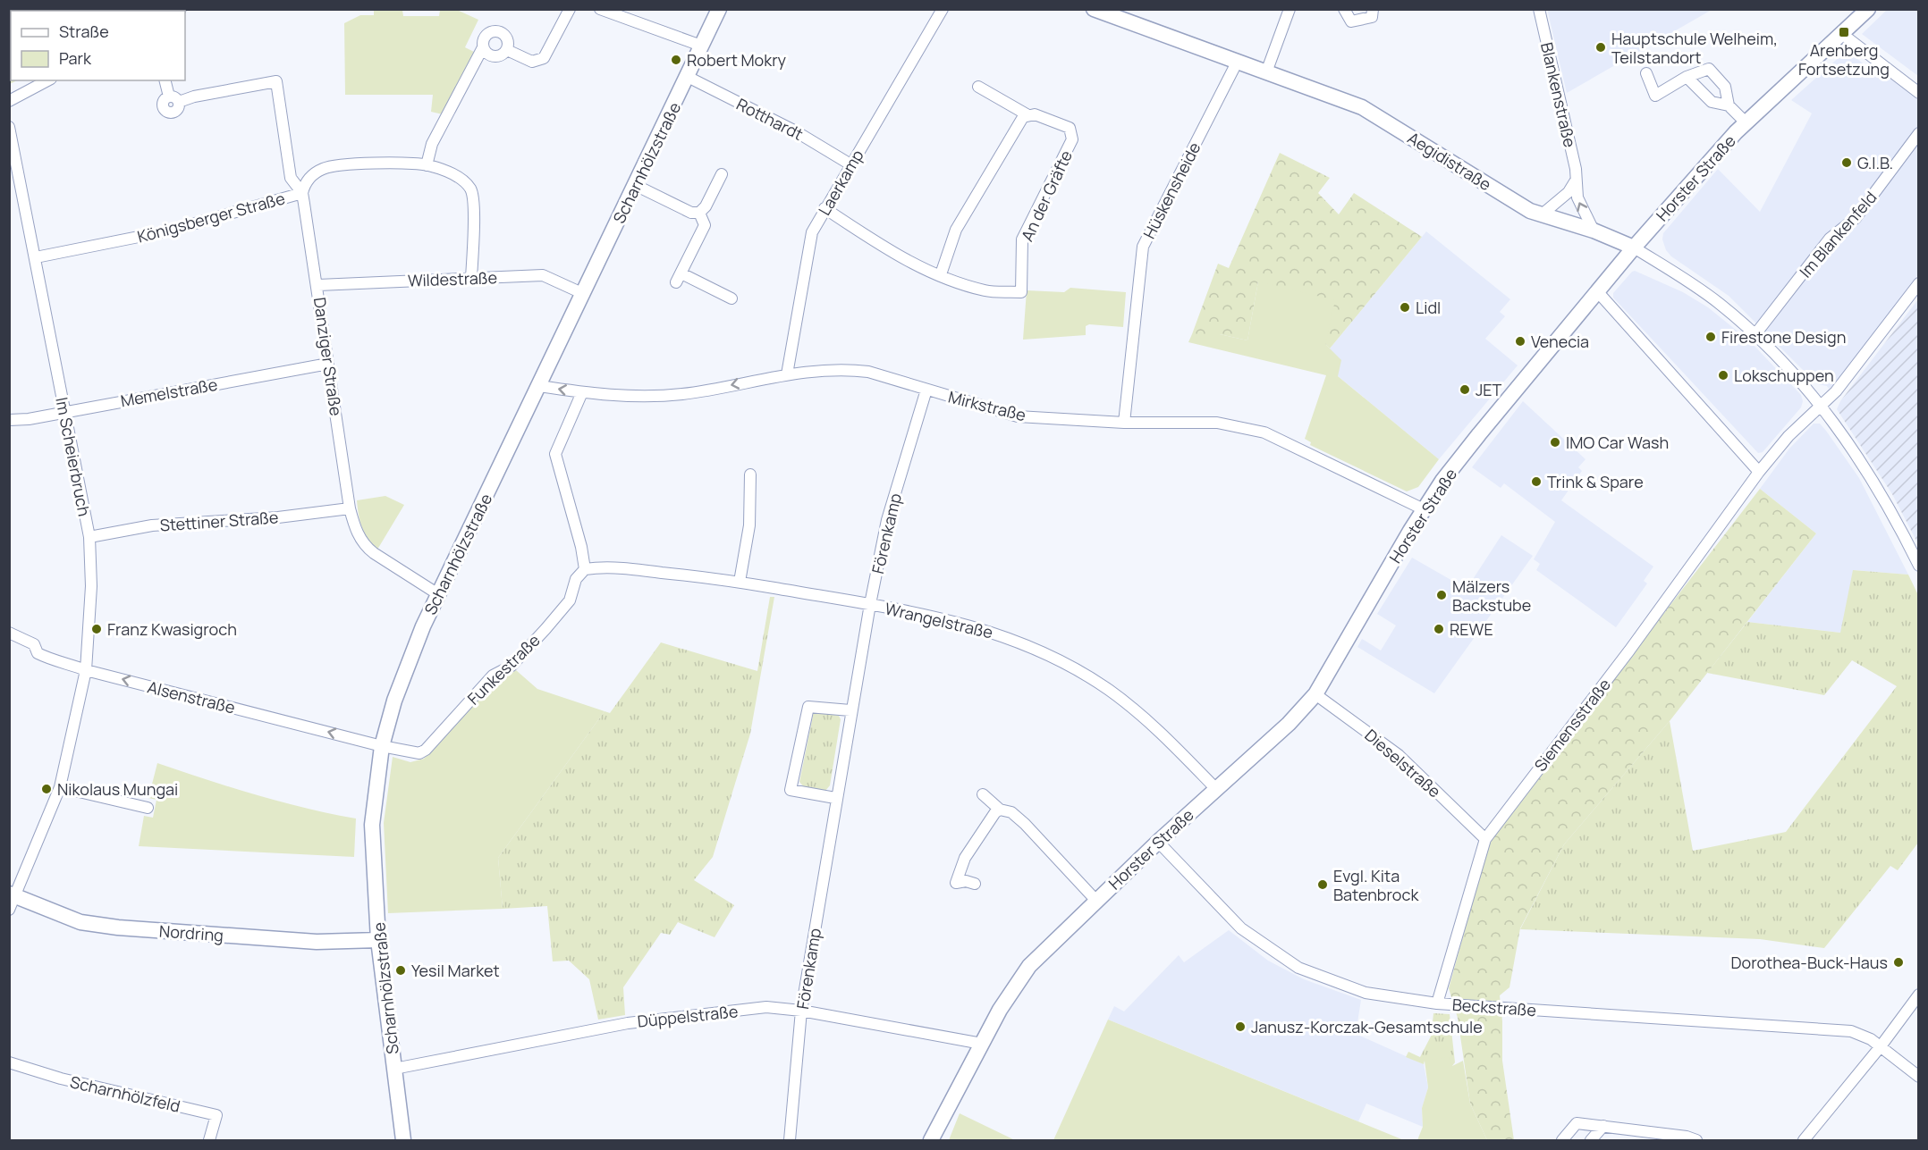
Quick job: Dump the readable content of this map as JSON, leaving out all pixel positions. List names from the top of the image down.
{
  "streets": {
    "main road": [
      "Aegidistraße",
      "Scharnhölzstraße",
      "Horster Straße",
      "Nordring"
    ],
    "street": [
      "Blankenstraße",
      "Rotthardt",
      "Laerkamp",
      "Hüskensheide",
      "An der Gräfte",
      "Königsberger Straße",
      "Im Blankenfeld",
      "Wildestraße",
      "Danziger Straße",
      "Memelstraße",
      "Mirkstraße",
      "Im Scheierbruch",
      "Stettiner Straße",
      "Förenkamp",
      "Wrangelstraße",
      "Funkestraße",
      "Alsenstraße",
      "Siemensstraße",
      "Dieselstraße",
      "Beckstraße",
      "Düppelstraße",
      "Scharnhölzfeld"
    ]
  },
  "crossings": [
    ["Blankenstraße", "Aegidistraße"],
    ["Rotthardt", "Scharnhölzstraße"],
    ["Rotthardt", "Laerkamp"],
    ["Aegidistraße", "Horster Straße"],
    ["Aegidistraße", "Hüskensheide"],
    ["Scharnhölzstraße", "Wildestraße"],
    ["Scharnhölzstraße", "Danziger Straße"],
    ["Scharnhölzstraße", "Mirkstraße"],
    ["Scharnhölzstraße", "Funkestraße"],
    ["Scharnhölzstraße", "Alsenstraße"],
    ["Scharnhölzstraße", "Nordring"],
    ["Scharnhölzstraße", "Düppelstraße"],
    ["Horster Straße", "Mirkstraße"],
    ["Horster Straße", "Wrangelstraße"],
    ["Horster Straße", "Dieselstraße"],
    ["Horster Straße", "Beckstraße"],
    ["Horster Straße", "Düppelstraße"],
    ["Laerkamp", "An der Gräfte"],
    ["Laerkamp", "Mirkstraße"],
    ["Hüskensheide", "Mirkstraße"],
    ["Königsberger Straße", "Wildestraße"],
    ["Königsberger Straße", "Danziger Straße"],
    ["Königsberger Straße", "Im Scheierbruch"],
    ["Wildestraße", "Danziger Straße"],
    ["Danziger Straße", "Memelstraße"],
    ["Danziger Straße", "Stettiner Straße"],
    ["Memelstraße", "Im Scheierbruch"],
    ["Mirkstraße", "Förenkamp"],
    ["Im Scheierbruch", "Stettiner Straße"],
    ["Im Scheierbruch", "Alsenstraße"],
    ["Im Scheierbruch", "Nordring"],
    ["Förenkamp", "Wrangelstraße"],
    ["Förenkamp", "Düppelstraße"],
    ["Wrangelstraße", "Funkestraße"],
    ["Funkestraße", "Alsenstraße"],
    ["Siemensstraße", "Dieselstraße"],
    ["Siemensstraße", "Beckstraße"]
  ],
  "one_way": ["Alsenstraße"],
  "places": {
    "transit": ["Arenberg Fortsetzung"],
    "other": [
      "Hauptschule Welheim, Teilstandort",
      "Robert Mokry",
      "G.I.B.",
      "Lidl",
      "Firestone Design",
      "Venecia",
      "Lokschuppen",
      "JET",
      "IMO Car Wash",
      "Trink & Spare",
      "Mälzers Backstube",
      "Franz Kwasigroch",
      "REWE",
      "Nikolaus Mungai",
      "Evgl. Kita Batenbrock",
      "Dorothea-Buck-Haus",
      "Yesil Market",
      "Janusz-Korczak-Gesamtschule"
    ]
  },
  "legend": ["Straße", "Park"]
}
